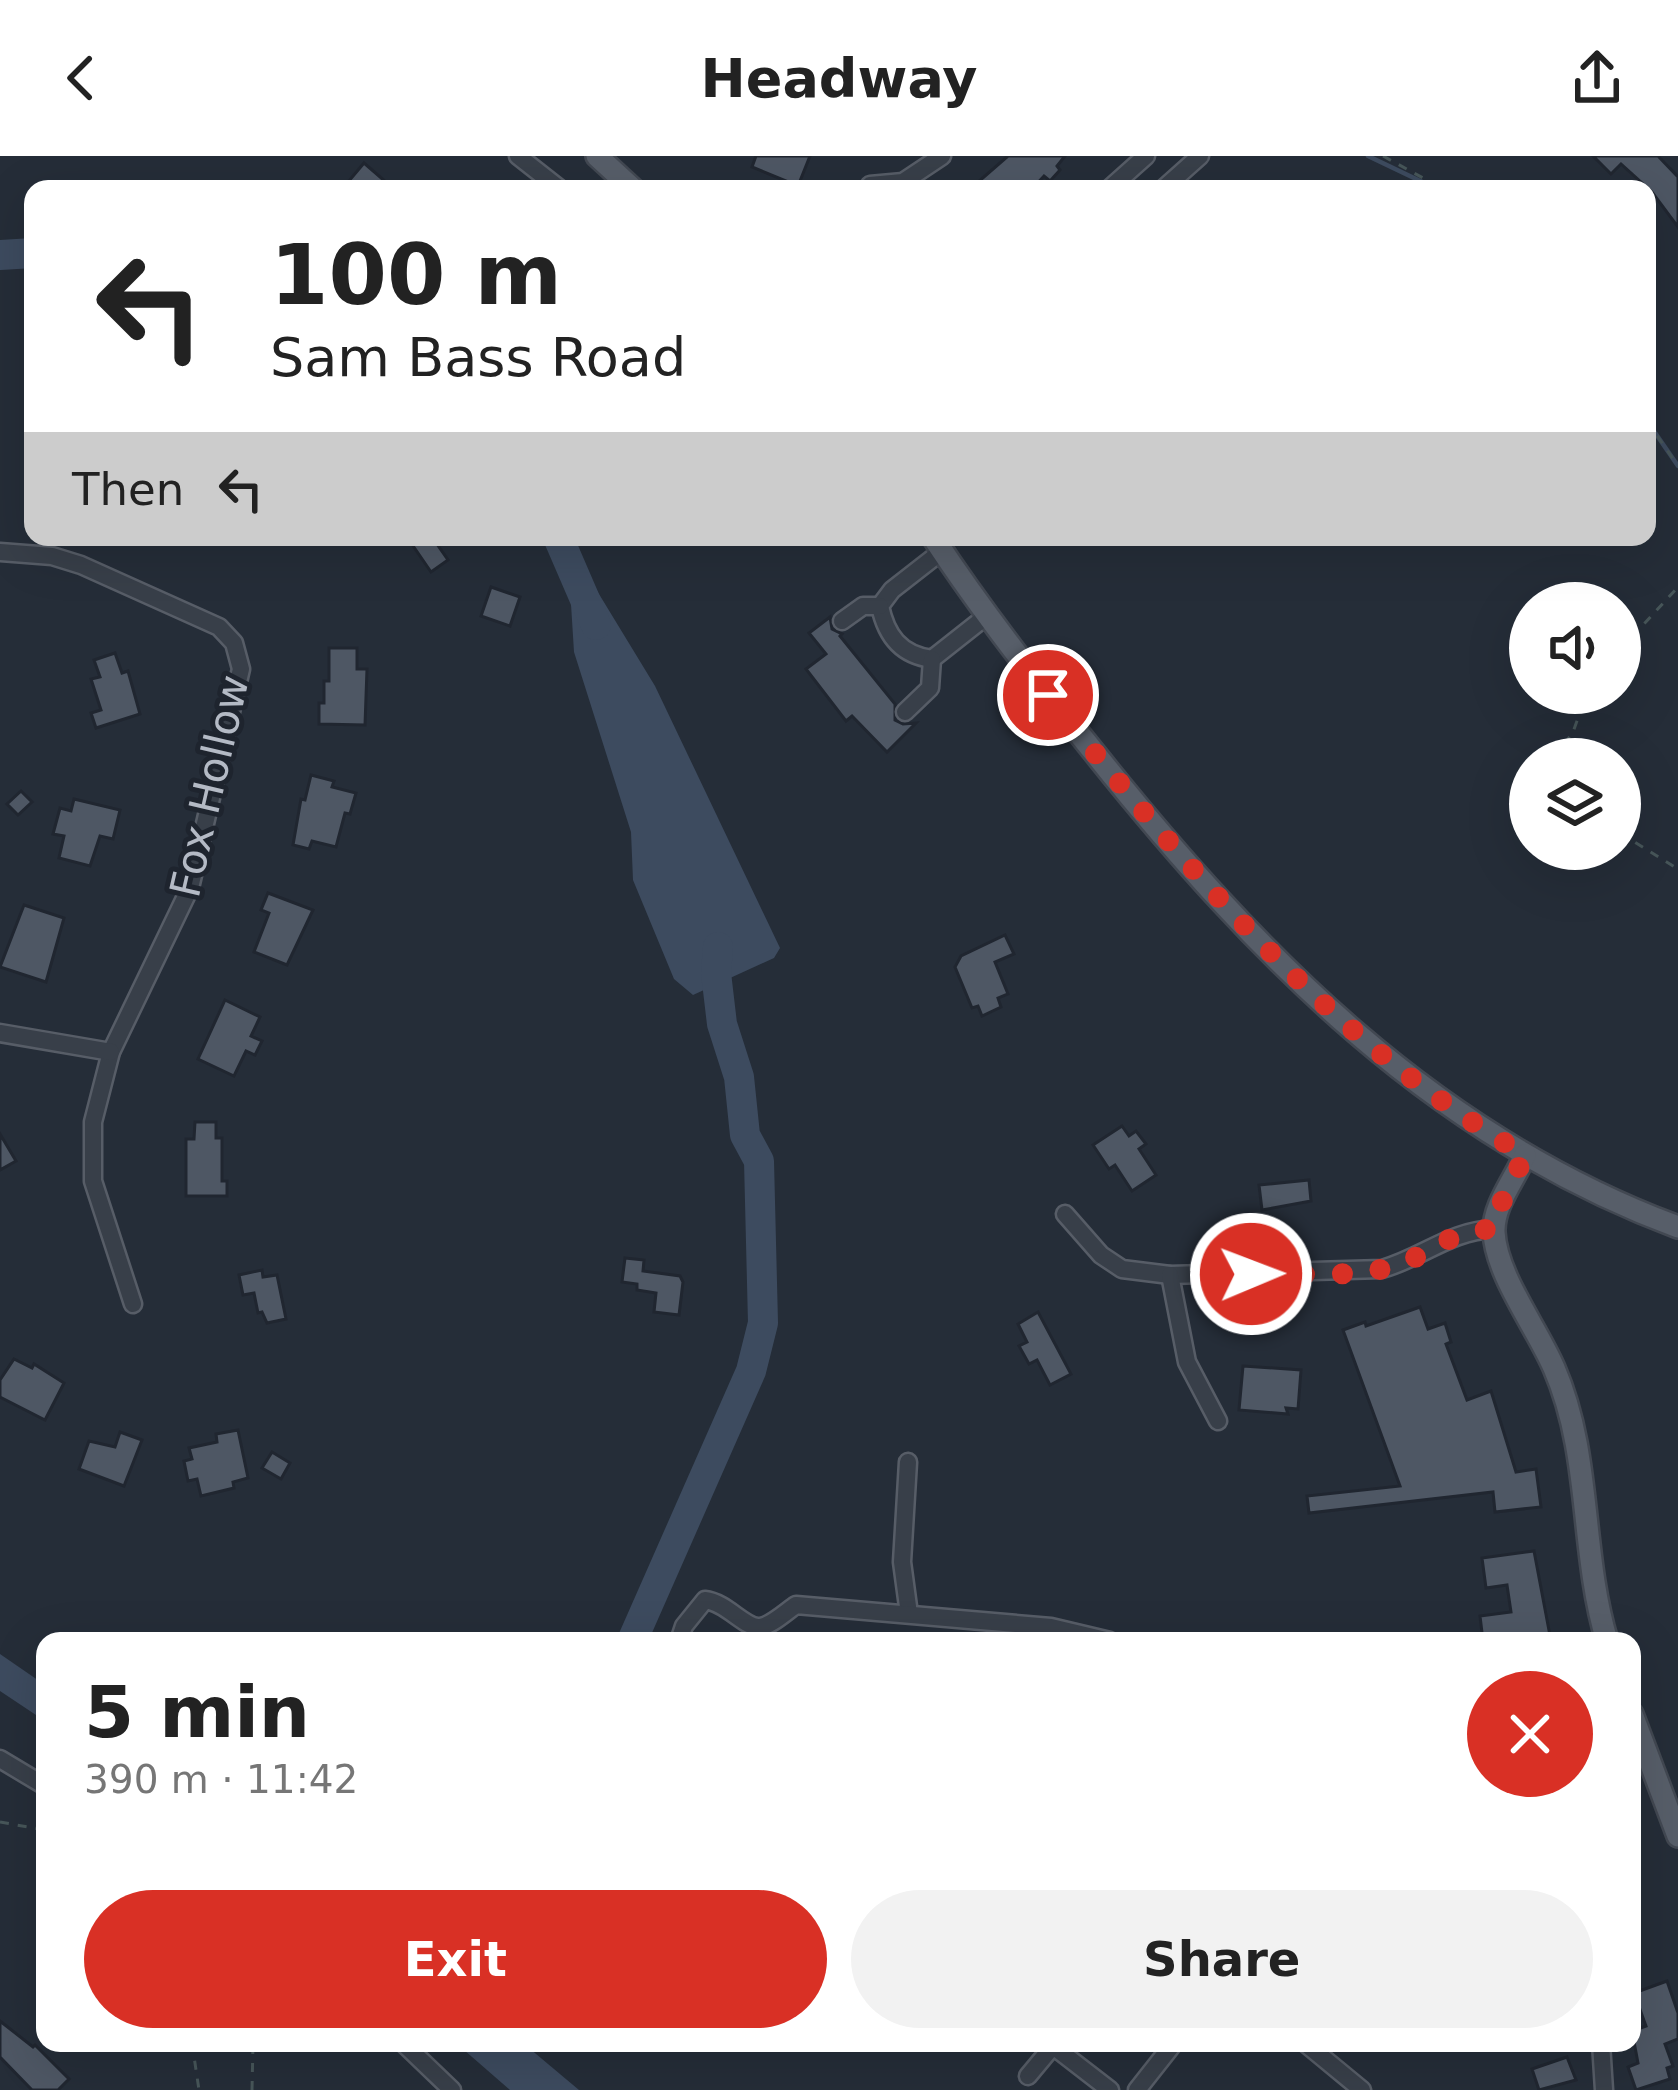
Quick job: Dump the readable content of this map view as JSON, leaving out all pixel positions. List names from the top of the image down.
{
  "streets": {
    "street": ["Fox Hollow"]
  },
  "page": {
    "header": "Headway",
    "turn": ["100 m", "Sam Bass Road"],
    "then": "Then",
    "heading": ["5 min", "390 m · 11:42"],
    "buttons": ["Exit", "Share"]
  }
}
